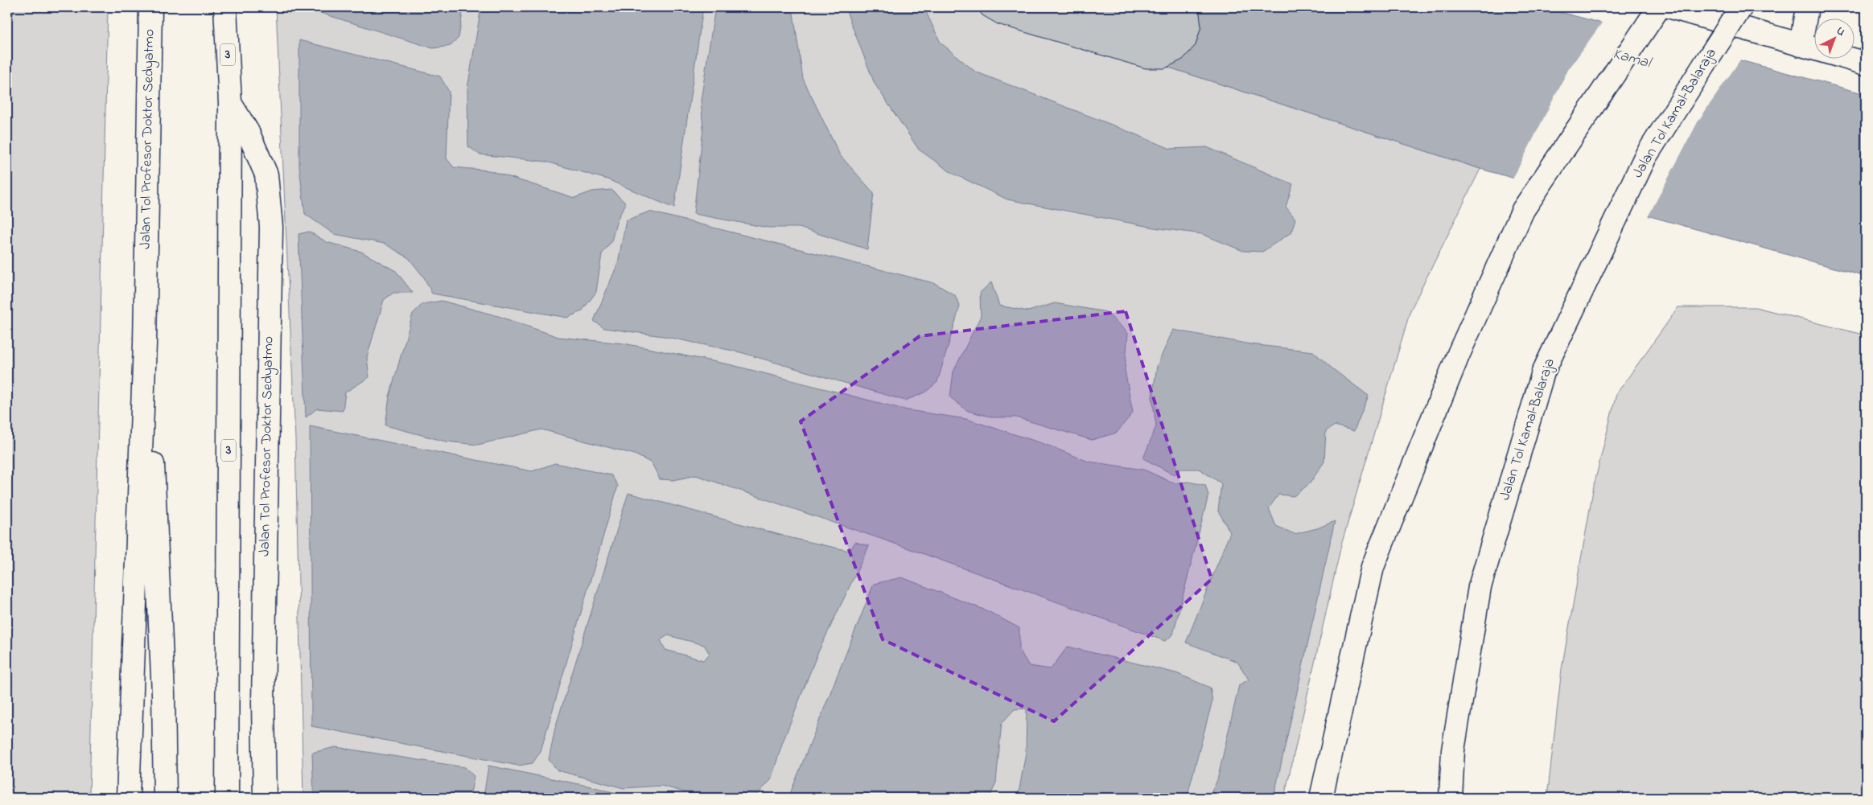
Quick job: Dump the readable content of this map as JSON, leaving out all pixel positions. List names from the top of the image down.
{
  "streets": {
    "main road": ["3", "Jalan Tol Kamal–Balaraja", "Jalan Tol Profesor Doktor Sedyatmo"]
  },
  "water": ["Kamal"],
  "north": "top right"
}
